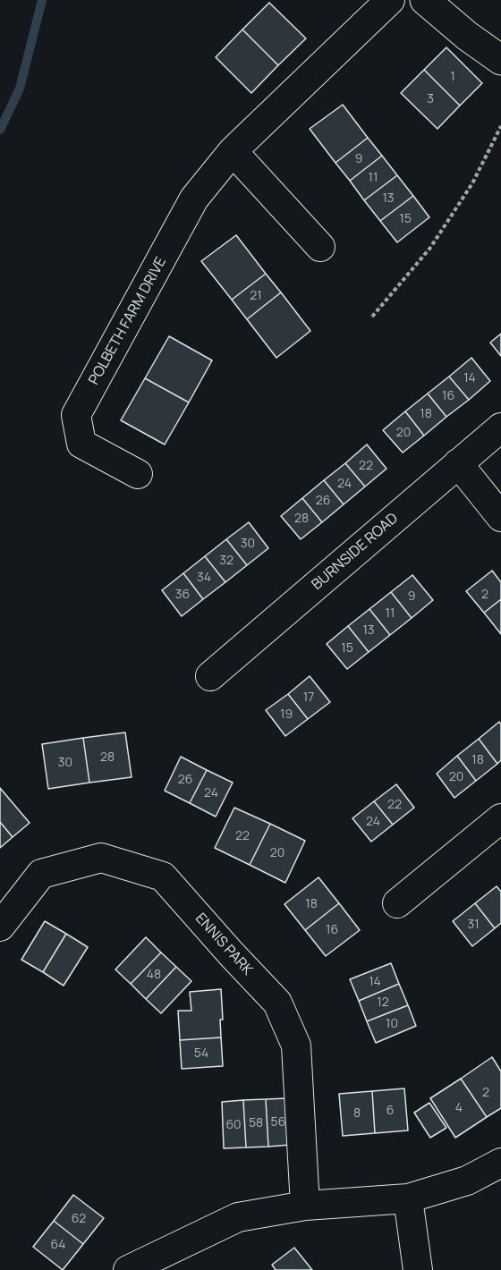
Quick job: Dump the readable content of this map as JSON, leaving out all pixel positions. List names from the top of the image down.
{
  "streets": {
    "street": ["POLBETH FARM DRIVE", "BURNSIDE ROAD", "ENNIS PARK"]
  },
  "house_numbers": [
    "1",
    "3",
    "9",
    "11",
    "13",
    "15",
    "21",
    "14",
    "16",
    "18",
    "20",
    "22",
    "24",
    "26",
    "28",
    "30",
    "32",
    "34",
    "36",
    "2",
    "9",
    "11",
    "13",
    "15",
    "17",
    "19",
    "28",
    "18",
    "30",
    "20",
    "26",
    "24",
    "22",
    "24",
    "22",
    "20",
    "18",
    "31",
    "16",
    "48",
    "14",
    "12",
    "10",
    "54",
    "2",
    "4",
    "6",
    "8",
    "56",
    "58",
    "60",
    "62",
    "64"
  ]
}
